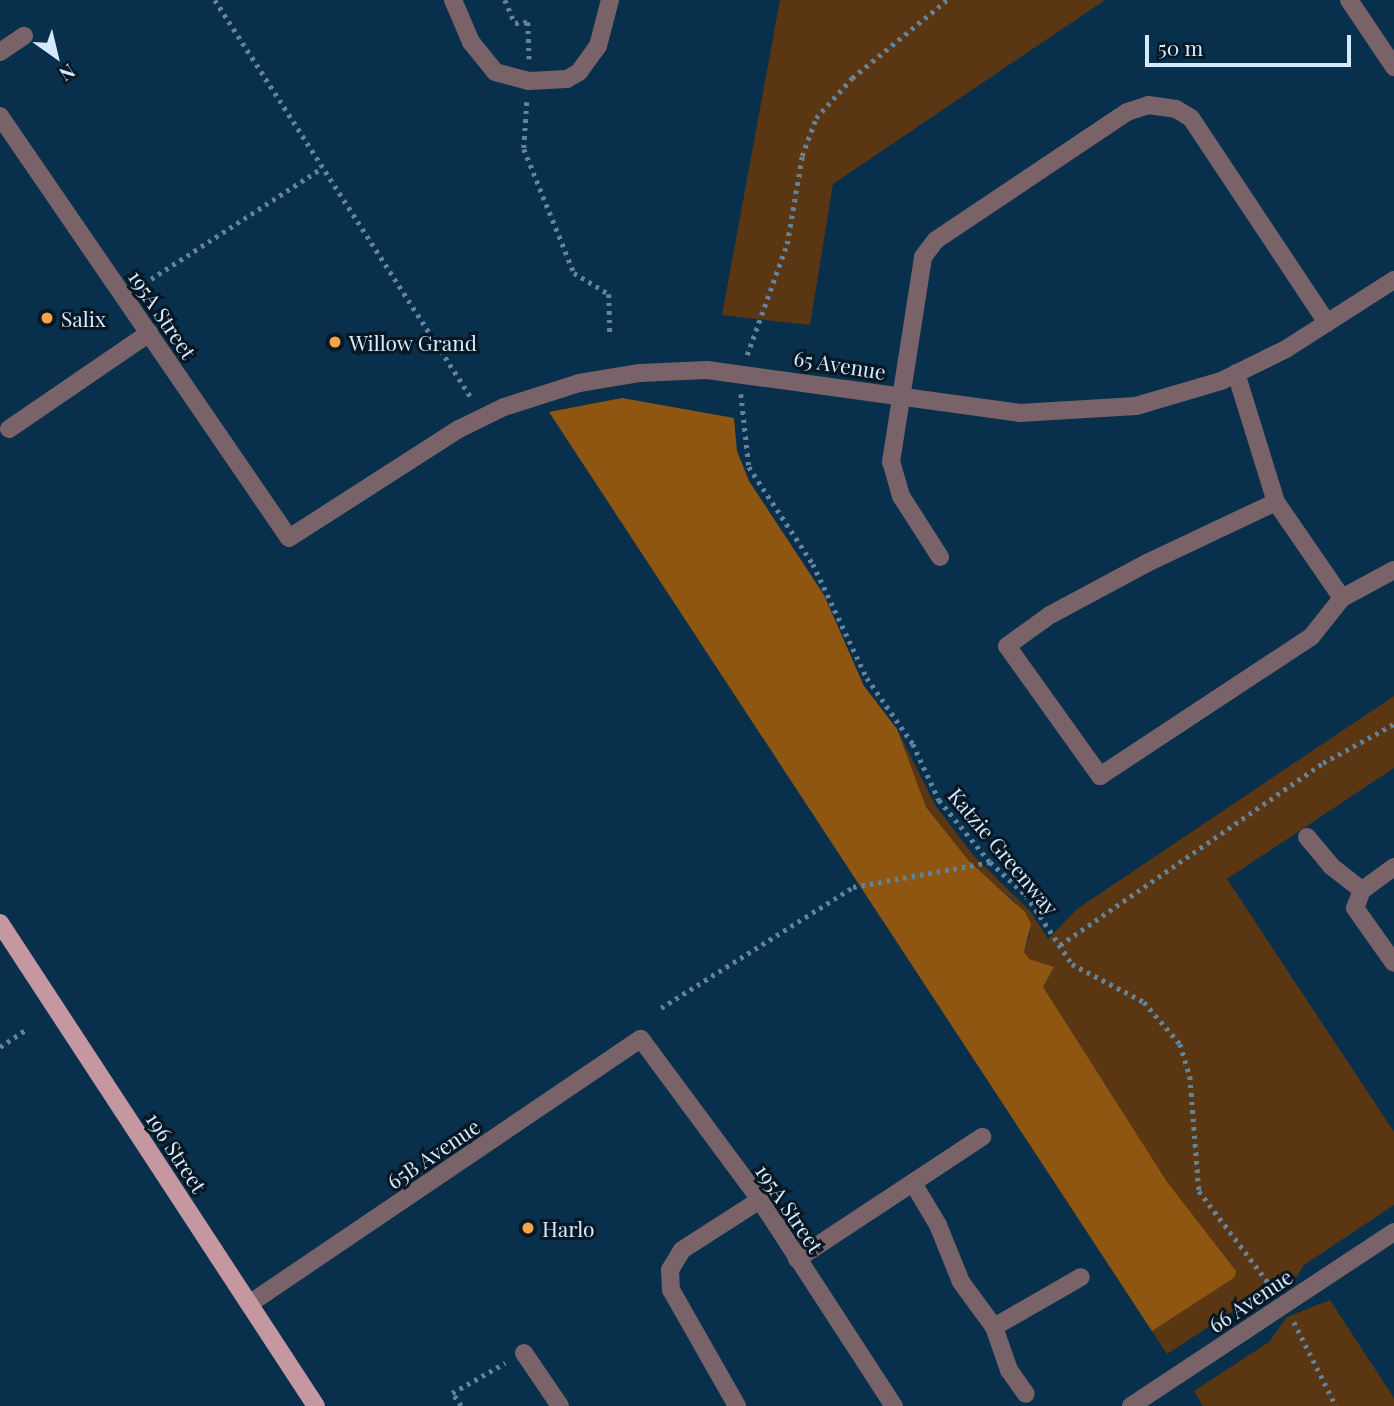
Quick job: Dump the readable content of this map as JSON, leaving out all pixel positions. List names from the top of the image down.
{
  "streets": {
    "main road": ["196 Street"],
    "street": [
      "195A Street",
      "65 Avenue",
      "65B Avenue",
      "66 Avenue"
    ],
    "path": ["Katzie Greenway"]
  },
  "crossings": [
    ["195A Street", "65 Avenue"],
    ["195A Street", "65B Avenue"],
    ["196 Street", "65B Avenue"]
  ],
  "places": ["Salix", "Willow Grand", "Harlo"],
  "scale_bar": "50 m",
  "north": "bottom right"
}
